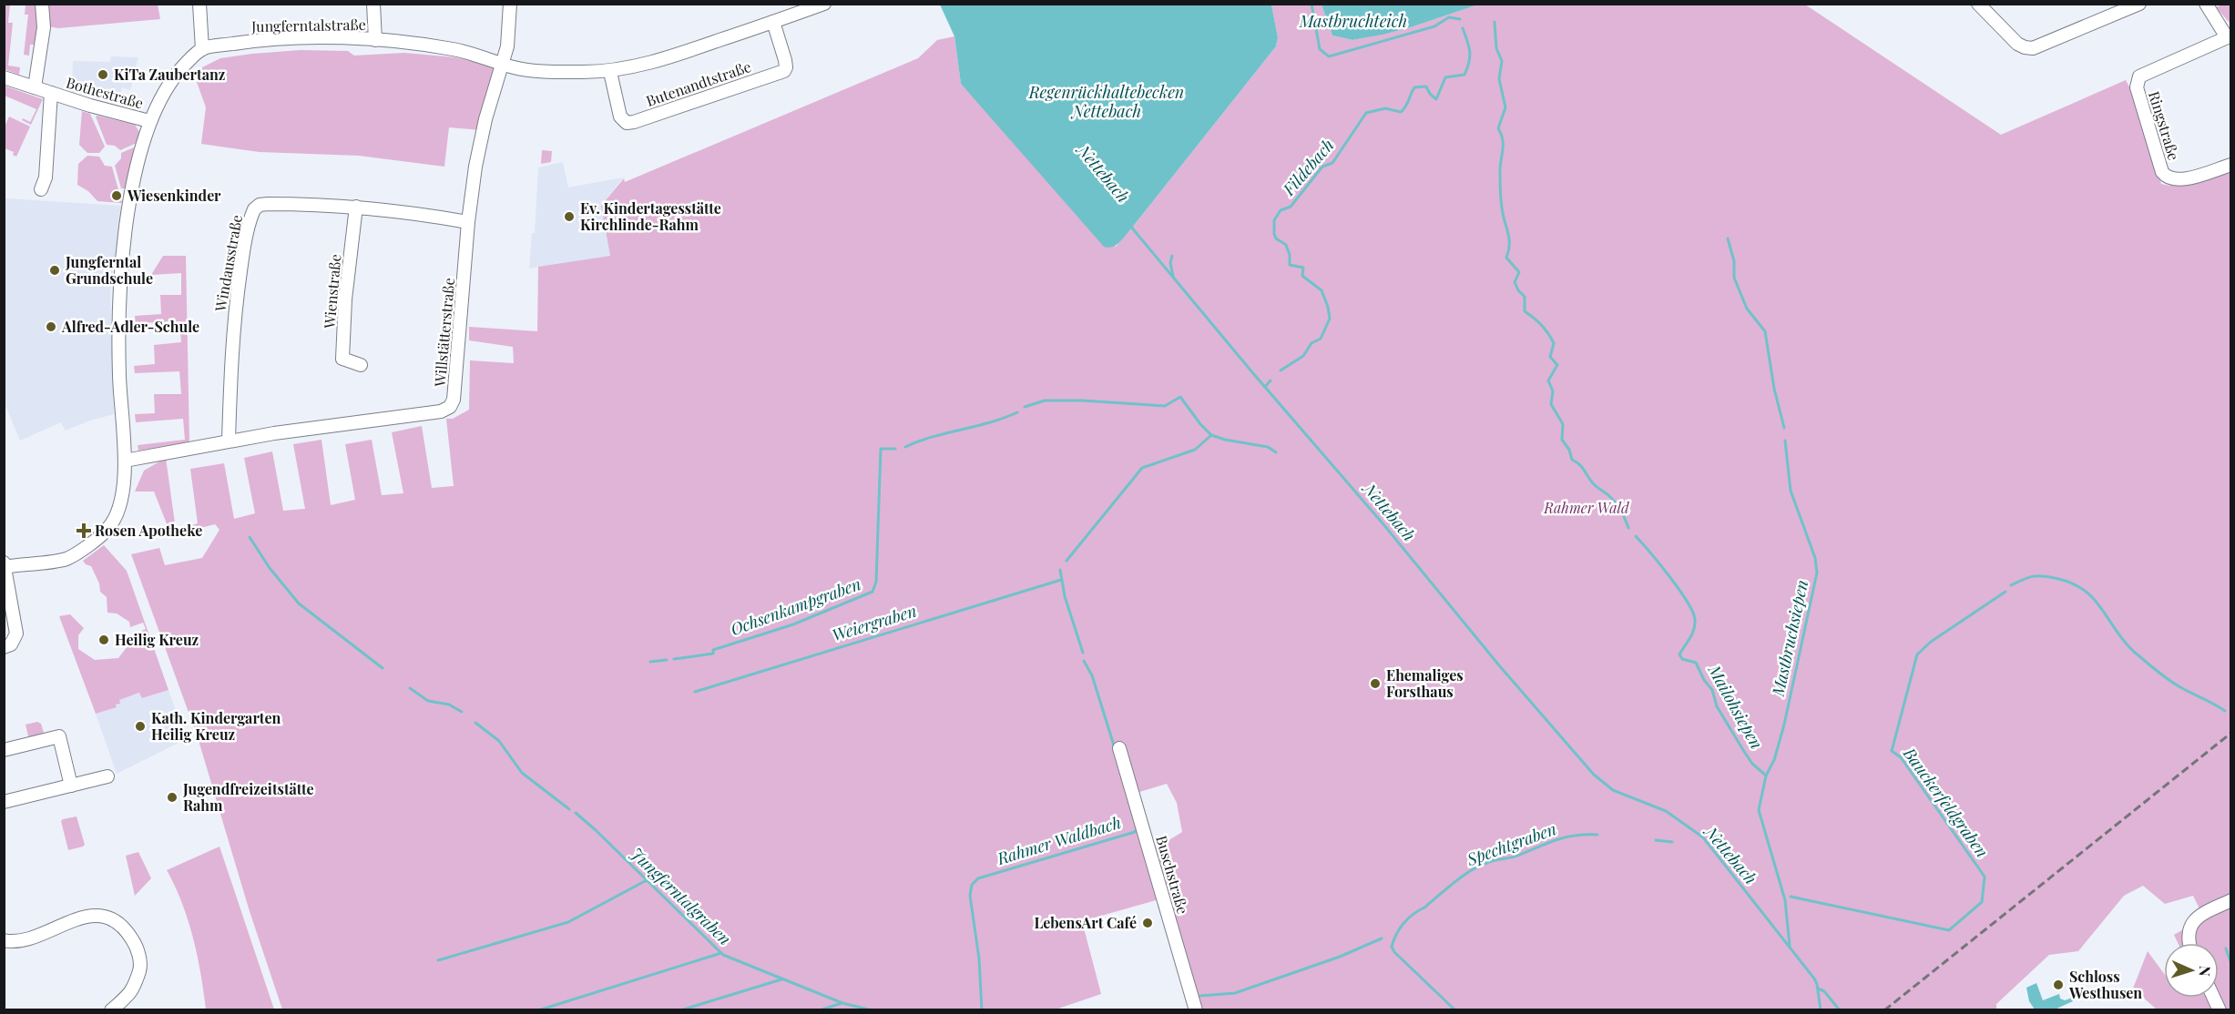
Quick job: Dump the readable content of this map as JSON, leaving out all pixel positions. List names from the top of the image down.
{
  "streets": {
    "street": [
      "Jungferntalstraße",
      "Butenandtstraße",
      "Bothestraße",
      "Ringstraße",
      "Windausstraße",
      "Wienstraße",
      "Willstätterstraße",
      "Buschstraße"
    ]
  },
  "crossings": [
    ["Jungferntalstraße", "Butenandtstraße"],
    ["Jungferntalstraße", "Willstätterstraße"],
    ["Windausstraße", "Wienstraße"],
    ["Windausstraße", "Willstätterstraße"]
  ],
  "water": [
    "Mastbruchteich",
    "Regenrückhaltebecken Nettebach",
    "Fildebach",
    "Nettebach",
    "Ochsenkampgraben",
    "Weiergraben",
    "Mastbruchsiepen",
    "Mailohsiepen",
    "Bauckerfeldgraben",
    "Rahmer Waldbach",
    "Spechtgraben",
    "Jungferntalgraben"
  ],
  "parks": ["Rahmer Wald"],
  "places": {
    "other": [
      "KiTa Zaubertanz",
      "Wiesenkinder",
      "Ev. Kindertagesstätte Kirchlinde-Rahm",
      "Jungferntal Grundschule",
      "Alfred-Adler-Schule",
      "Heilig Kreuz",
      "Ehemaliges Forsthaus",
      "Kath. Kindergarten Heilig Kreuz",
      "Jugendfreizeitstätte Rahm",
      "LebensArt Café",
      "Schloss Westhusen"
    ],
    "health": ["Rosen Apotheke"]
  },
  "north": "right"
}
